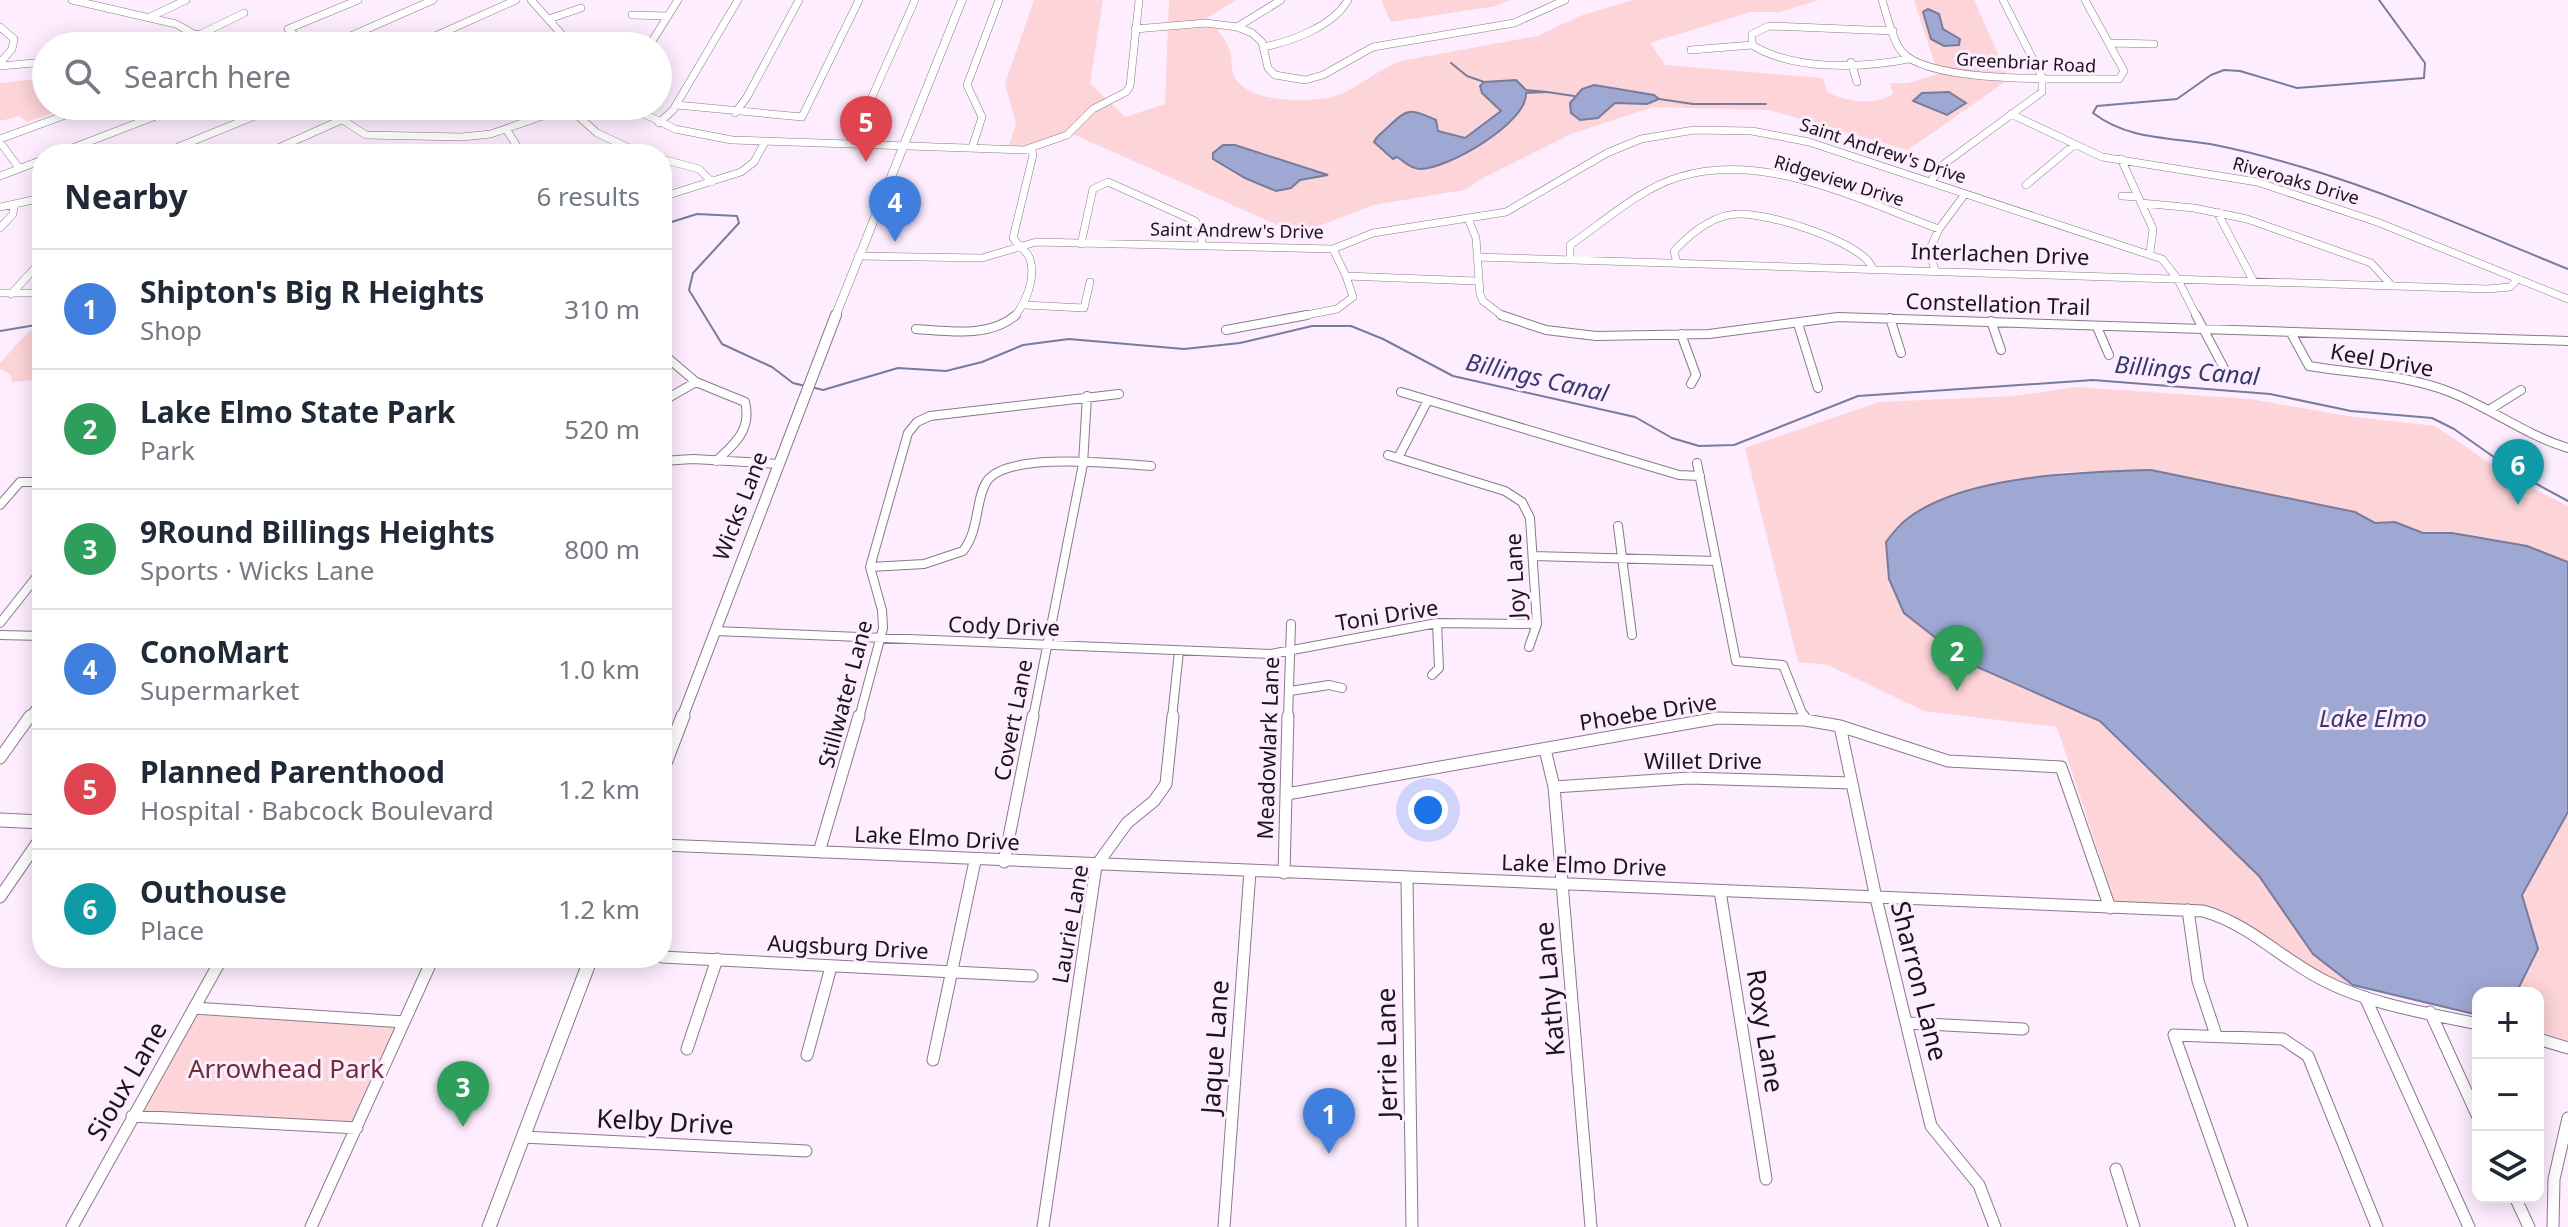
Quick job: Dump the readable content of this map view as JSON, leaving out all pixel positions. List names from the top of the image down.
{
  "streets": {
    "main road": ["Wicks Lane"],
    "street": [
      "Greenbriar Road",
      "Saint Andrew's Drive",
      "Ridgeview Drive",
      "Riveroaks Drive",
      "Interlachen Drive",
      "Constellation Trail",
      "Keel Drive",
      "Joy Lane",
      "Toni Drive",
      "Cody Drive",
      "Stillwater Lane",
      "Phoebe Drive",
      "Covert Lane",
      "Meadowlark Lane",
      "Willet Drive",
      "Lake Elmo Drive",
      "Laurie Lane",
      "Augsburg Drive",
      "Sharron Lane",
      "Kathy Lane",
      "Roxy Lane",
      "Jaque Lane",
      "Jerrie Lane",
      "Sioux Lane",
      "Kelby Drive"
    ]
  },
  "crossings": [
    ["Saint Andrew's Drive", "Wicks Lane"],
    ["Ridgeview Drive", "Interlachen Drive"],
    ["Riveroaks Drive", "Interlachen Drive"],
    ["Constellation Trail", "Keel Drive"],
    ["Wicks Lane", "Cody Drive"],
    ["Joy Lane", "Toni Drive"],
    ["Toni Drive", "Cody Drive"],
    ["Toni Drive", "Meadowlark Lane"],
    ["Cody Drive", "Stillwater Lane"],
    ["Cody Drive", "Covert Lane"],
    ["Cody Drive", "Meadowlark Lane"],
    ["Cody Drive", "Laurie Lane"],
    ["Stillwater Lane", "Lake Elmo Drive"],
    ["Phoebe Drive", "Meadowlark Lane"],
    ["Phoebe Drive", "Lake Elmo Drive"],
    ["Phoebe Drive", "Sharron Lane"],
    ["Phoebe Drive", "Kathy Lane"],
    ["Covert Lane", "Lake Elmo Drive"],
    ["Meadowlark Lane", "Lake Elmo Drive"],
    ["Willet Drive", "Sharron Lane"],
    ["Willet Drive", "Kathy Lane"],
    ["Lake Elmo Drive", "Laurie Lane"],
    ["Lake Elmo Drive", "Sharron Lane"],
    ["Lake Elmo Drive", "Kathy Lane"],
    ["Lake Elmo Drive", "Roxy Lane"],
    ["Lake Elmo Drive", "Jaque Lane"],
    ["Lake Elmo Drive", "Jerrie Lane"]
  ],
  "water": ["Billings Canal", "Lake Elmo"],
  "parks": ["Arrowhead Park"],
  "page": {
    "search": "Search here",
    "pins": [
      "5",
      "4",
      "6",
      "2",
      "3",
      "1"
    ],
    "heading": ["Nearby", "6 results"],
    "list": [
      {
        "mark": "1",
        "name": "Shipton's Big R Heights",
        "note": "Shop",
        "value": "310 m"
      },
      {
        "mark": "2",
        "name": "Lake Elmo State Park",
        "note": "Park",
        "value": "520 m"
      },
      {
        "mark": "3",
        "name": "9Round Billings Heights",
        "note": "Sports · Wicks Lane",
        "value": "800 m"
      },
      {
        "mark": "4",
        "name": "ConoMart",
        "note": "Supermarket",
        "value": "1.0 km"
      },
      {
        "mark": "5",
        "name": "Planned Parenthood",
        "note": "Hospital · Babcock Boulevard",
        "value": "1.2 km"
      },
      {
        "mark": "6",
        "name": "Outhouse",
        "note": "Place",
        "value": "1.2 km"
      }
    ],
    "map_buttons": ["+", "−"]
  }
}
